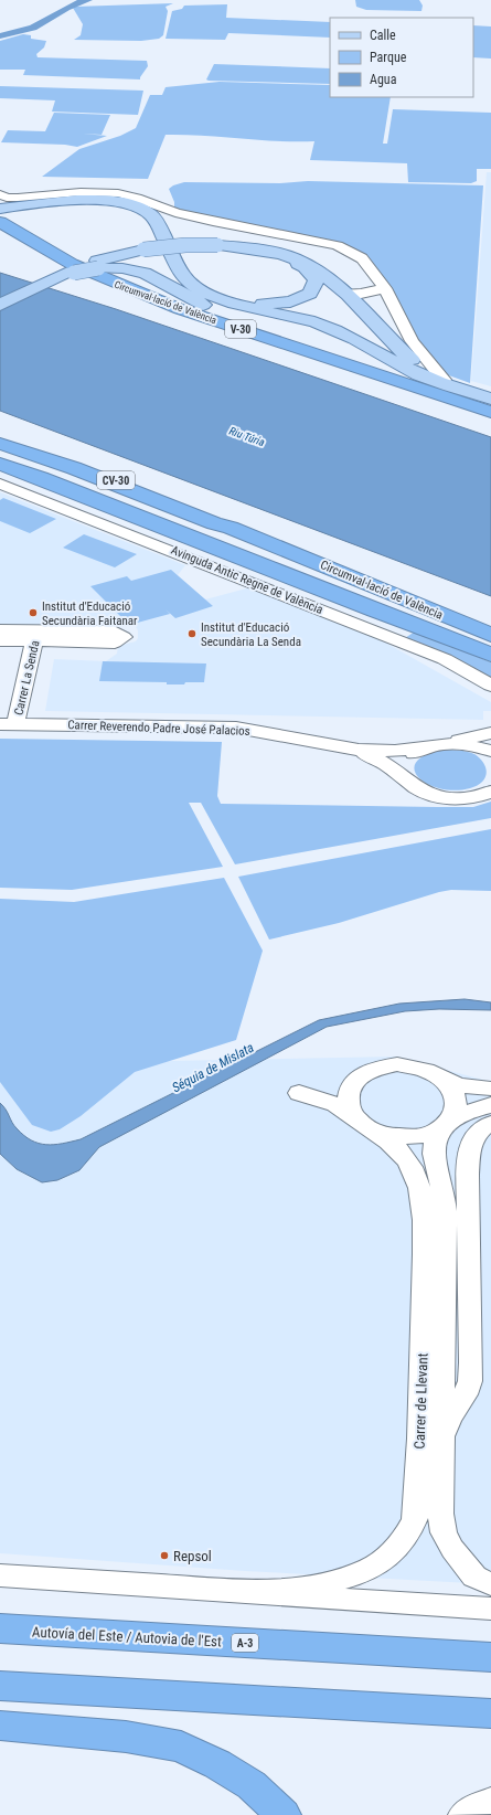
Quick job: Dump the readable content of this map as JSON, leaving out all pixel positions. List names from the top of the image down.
{
  "streets": {
    "highway": [
      "Circumval·lació de València",
      "V-30",
      "CV-30",
      "Autovía del Este / Autovia de l'Est",
      "A-3"
    ],
    "street": [
      "Avinguda Antic Regne de València",
      "Carrer La Senda",
      "Carrer Reverendo Padre José Palacios",
      "Carrer de Llevant"
    ]
  },
  "crossings": [
    ["Circumval·lació de València", "CV-30"],
    ["Carrer La Senda", "Carrer Reverendo Padre José Palacios"]
  ],
  "water": ["Riu Túria", "Séquia de Mislata"],
  "places": ["Institut d'Educació Secundària Faitanar", "Institut d'Educació Secundària La Senda", "Repsol"],
  "legend": ["Calle", "Parque", "Agua"]
}
